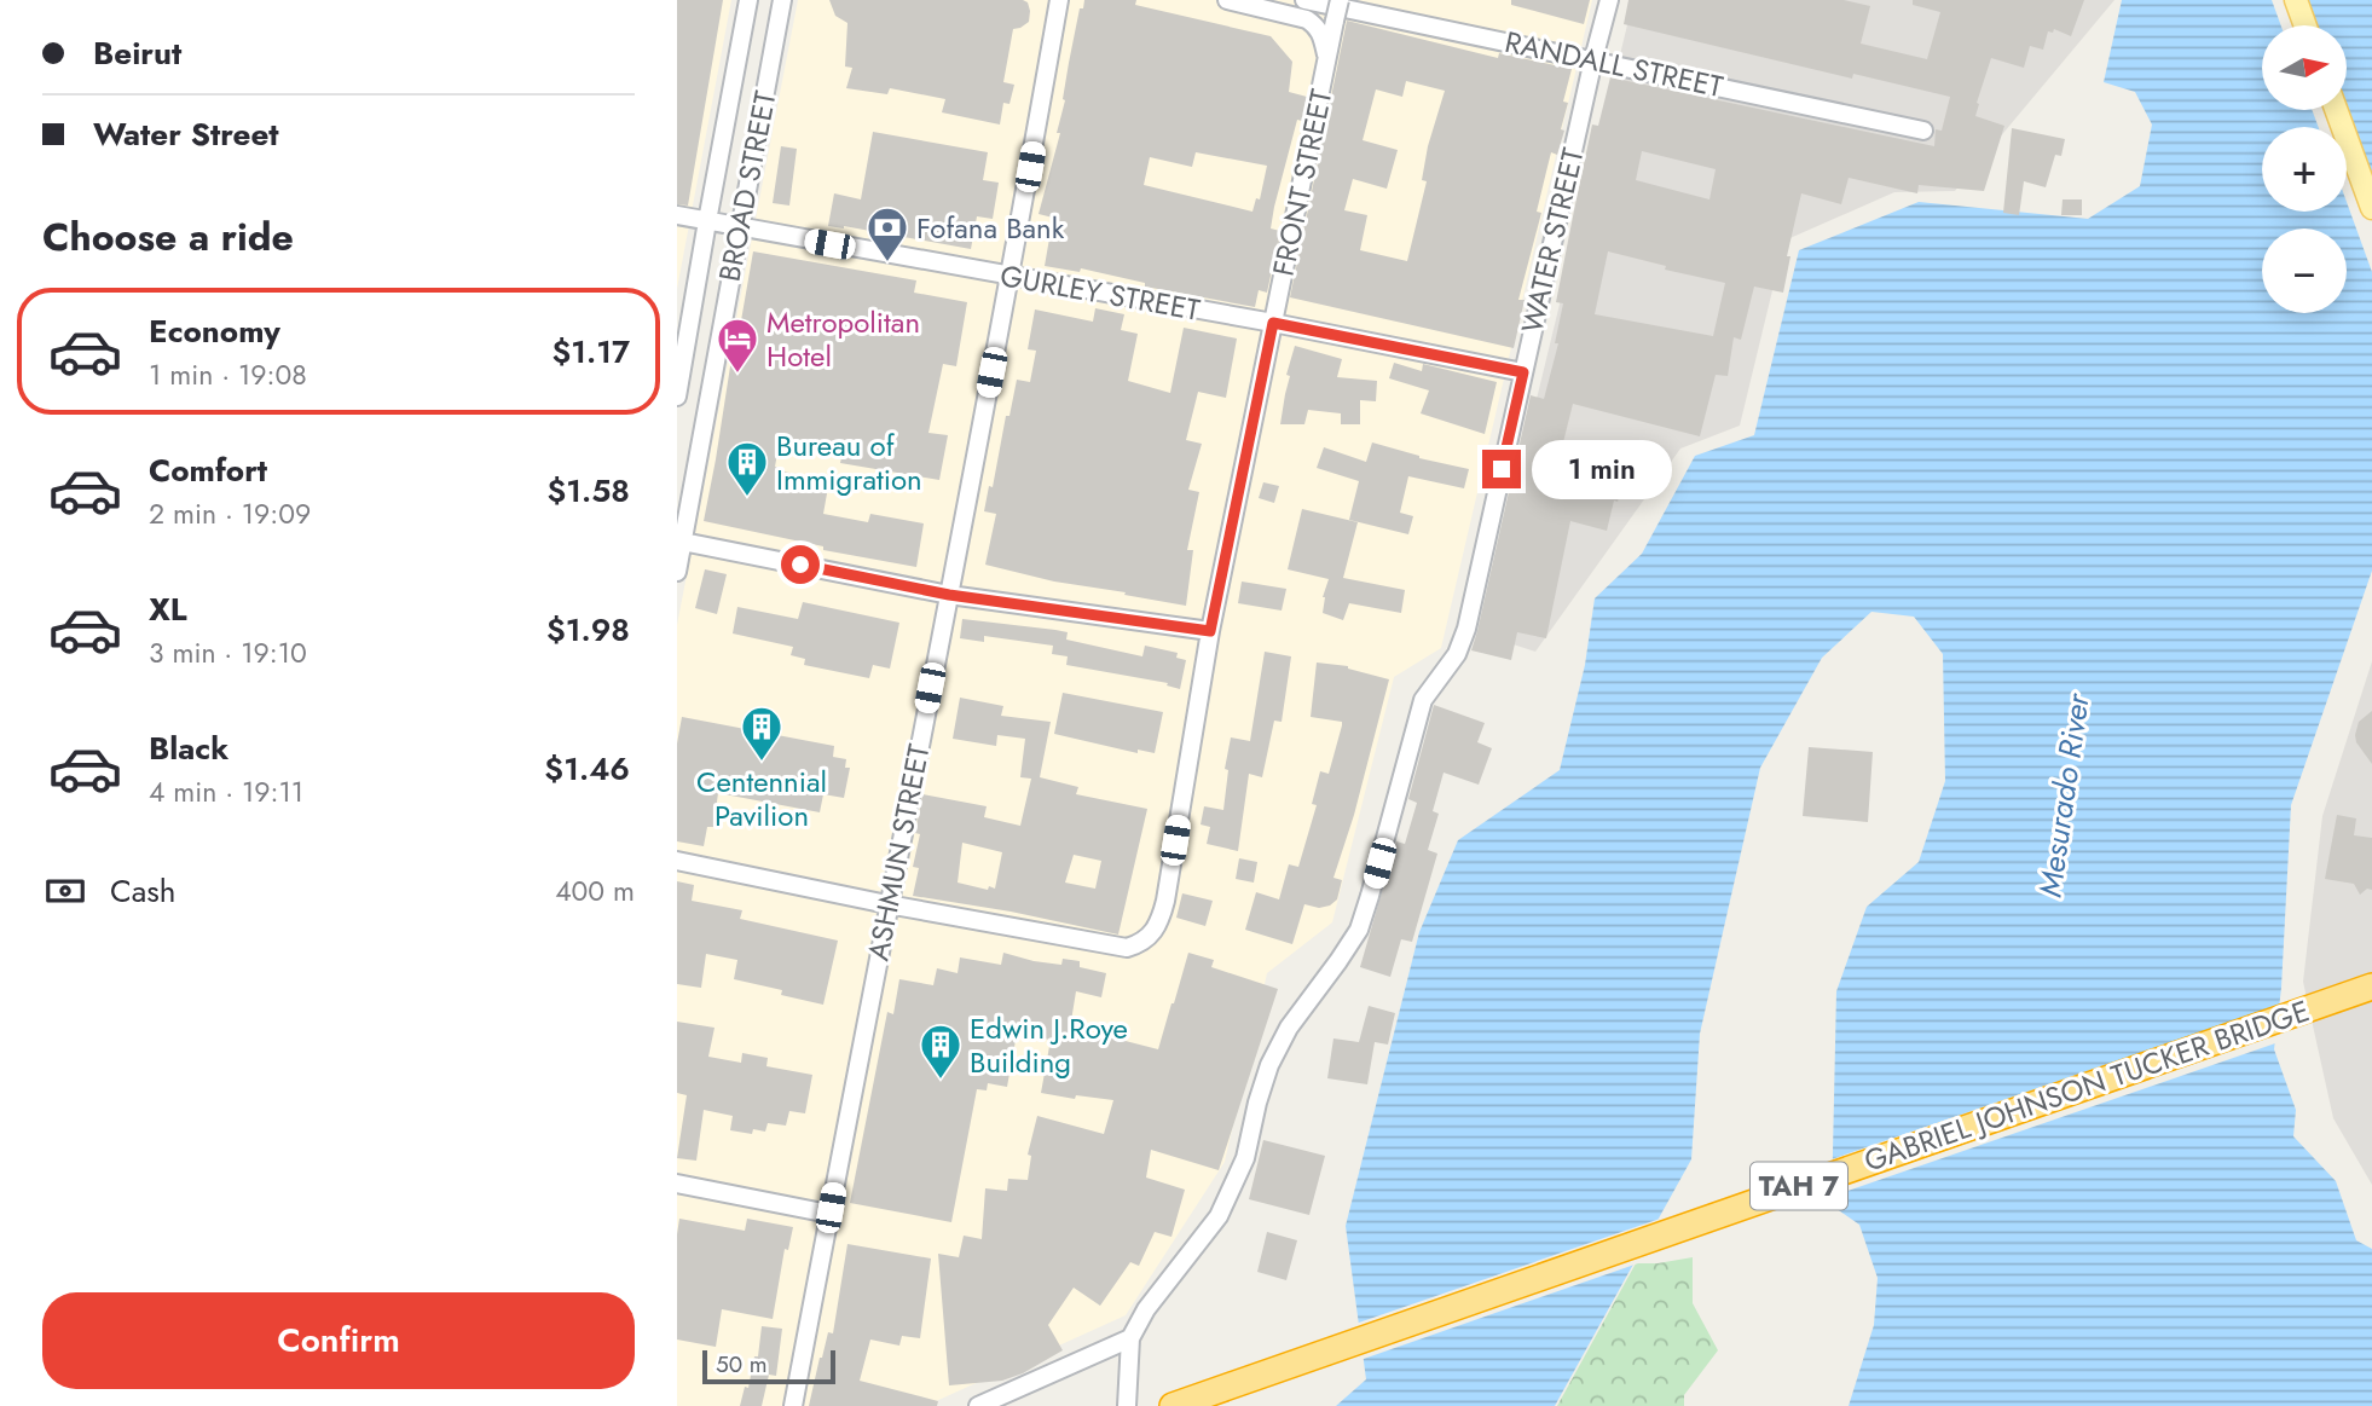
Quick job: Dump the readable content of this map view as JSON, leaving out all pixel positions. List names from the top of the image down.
{
  "streets": {
    "highway": ["GABRIEL JOHNSON TUCKER BRIDGE", "TAH 7"],
    "street": [
      "RANDALL STREET",
      "FRONT STREET",
      "BROAD STREET",
      "WATER STREET",
      "GURLEY STREET",
      "ASHMUN STREET"
    ]
  },
  "crossings": [
    ["RANDALL STREET", "WATER STREET"],
    ["FRONT STREET", "GURLEY STREET"],
    ["FRONT STREET", "ASHMUN STREET"],
    ["BROAD STREET", "GURLEY STREET"],
    ["WATER STREET", "GURLEY STREET"],
    ["GURLEY STREET", "ASHMUN STREET"]
  ],
  "water": ["Mesurado River"],
  "places": {
    "bank": ["Fofana Bank"],
    "hotel": ["Metropolitan Hotel"],
    "building": ["Bureau of Immigration", "Centennial Pavilion", "Edwin J.Roye Building"]
  },
  "scale_bar": "50 m",
  "north": "right",
  "page": {
    "banner": ["Beirut", "Water Street"],
    "map_buttons": ["+", "−"],
    "heading": "Choose a ride",
    "list": [
      {
        "name": "Economy",
        "note": "1 min · 19:08",
        "value": "$1.17"
      },
      {
        "name": "Comfort",
        "note": "2 min · 19:09",
        "value": "$1.58"
      },
      {
        "name": "XL",
        "note": "3 min · 19:10",
        "value": "$1.98"
      },
      {
        "name": "Black",
        "note": "4 min · 19:11",
        "value": "$1.46"
      }
    ],
    "bubble": "1 min",
    "pay": ["Cash", "400 m"],
    "buttons": "Confirm",
    "scale": "50 m"
  }
}
